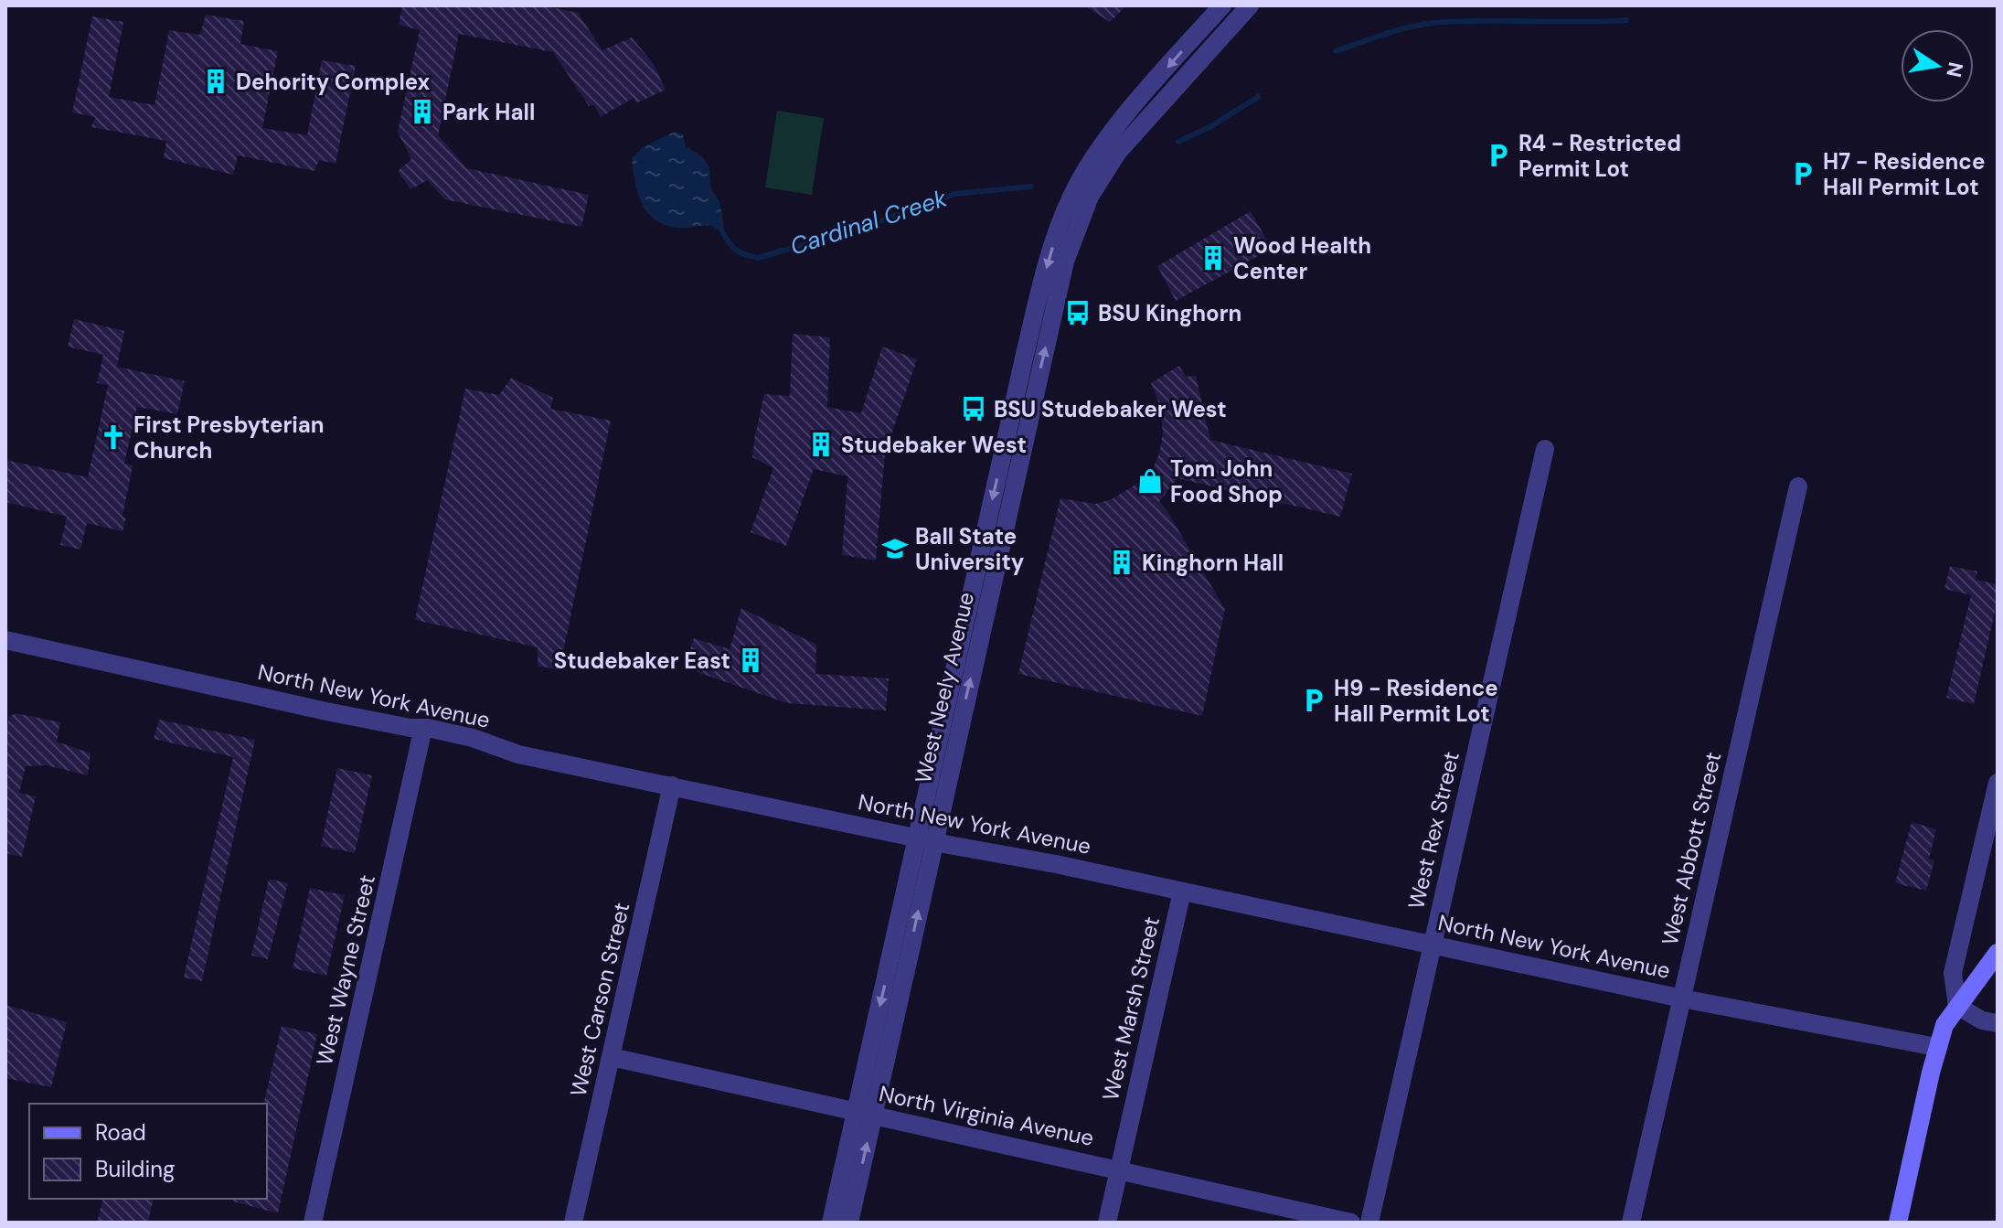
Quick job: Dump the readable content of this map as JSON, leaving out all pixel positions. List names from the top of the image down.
{
  "streets": {
    "street": [
      "West Neely Avenue",
      "North New York Avenue",
      "West Rex Street",
      "West Abbott Street",
      "West Wayne Street",
      "West Carson Street",
      "West Marsh Street",
      "North Virginia Avenue"
    ]
  },
  "crossings": [
    ["West Neely Avenue", "North New York Avenue"],
    ["West Neely Avenue", "North Virginia Avenue"],
    ["North New York Avenue", "West Rex Street"],
    ["North New York Avenue", "West Abbott Street"],
    ["North New York Avenue", "West Wayne Street"],
    ["North New York Avenue", "West Carson Street"],
    ["North New York Avenue", "West Marsh Street"],
    ["West Carson Street", "North Virginia Avenue"],
    ["West Marsh Street", "North Virginia Avenue"]
  ],
  "water": ["Cardinal Creek"],
  "places": {
    "building": [
      "Dehority Complex",
      "Park Hall",
      "Wood Health Center",
      "Studebaker West",
      "Kinghorn Hall",
      "Studebaker East"
    ],
    "parking": ["R4 - Restricted Permit Lot", "H7 - Residence Hall Permit Lot", "H9 - Residence Hall Permit Lot"],
    "bus stop": ["BSU Kinghorn", "BSU Studebaker West"],
    "church": ["First Presbyterian Church"],
    "shop": ["Tom John Food Shop"],
    "school or university": ["Ball State University"]
  },
  "legend": ["Road", "Building"],
  "north": "right"
}
